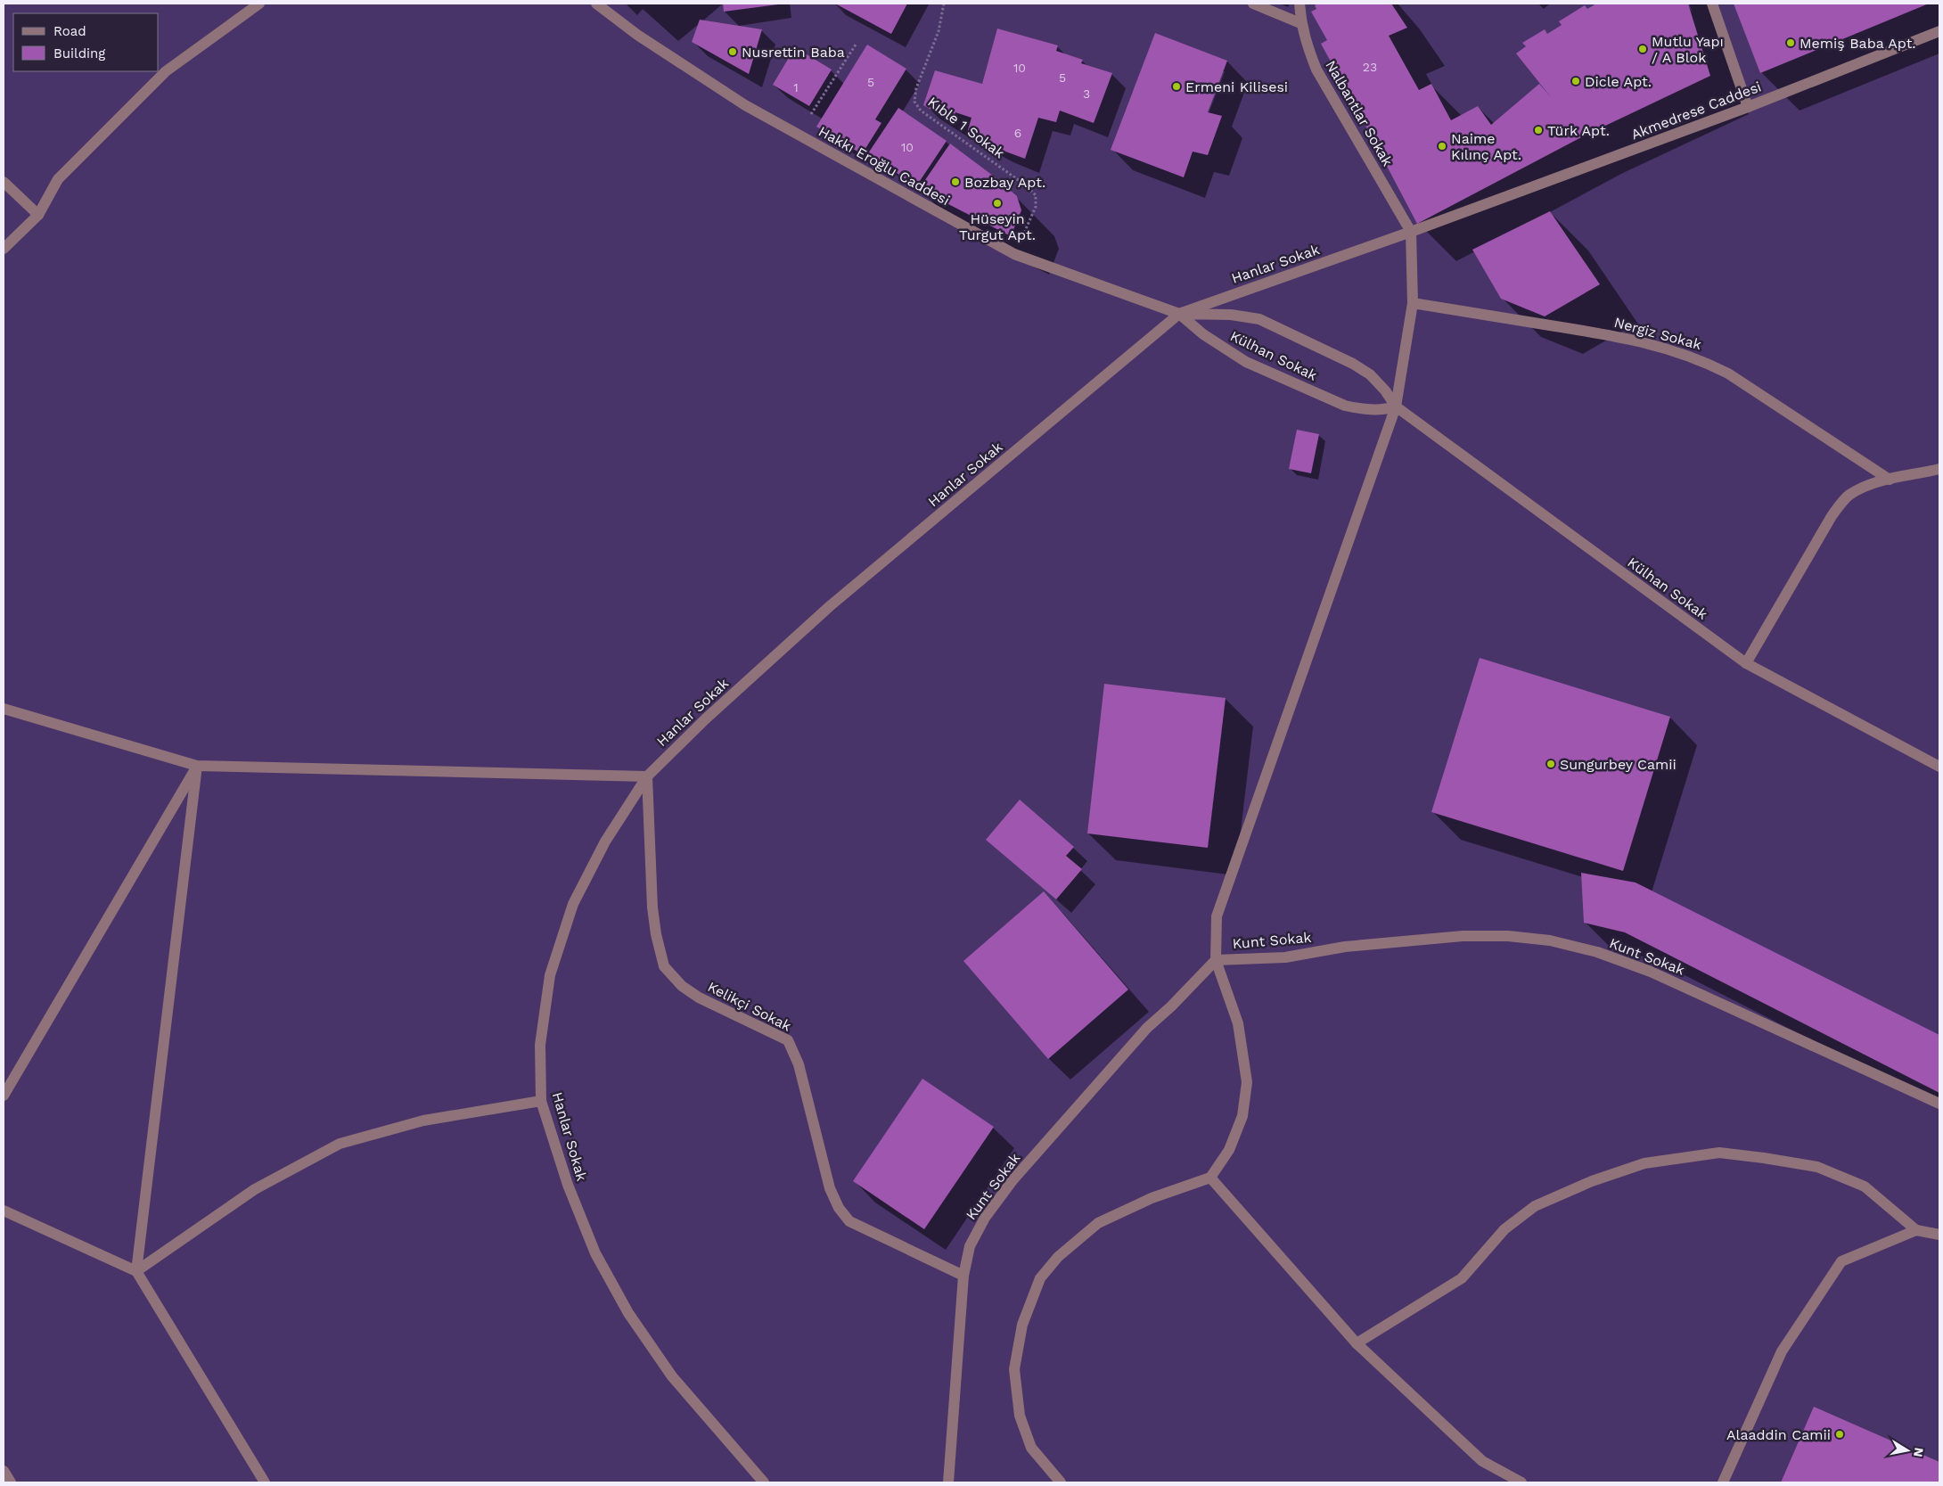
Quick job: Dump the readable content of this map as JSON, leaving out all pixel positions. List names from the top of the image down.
{
  "streets": {
    "street": [
      "Akmedrese Caddesi",
      "Nalbantlar Sokak",
      "Hakkı Eroğlu Caddesi",
      "Hanlar Sokak",
      "Nergiz Sokak",
      "Külhan Sokak",
      "Kunt Sokak",
      "Kelikçi Sokak"
    ],
    "path": ["Kıble 1 Sokak"]
  },
  "crossings": [
    ["Akmedrese Caddesi", "Nalbantlar Sokak"],
    ["Akmedrese Caddesi", "Hanlar Sokak"],
    ["Nalbantlar Sokak", "Hanlar Sokak"],
    ["Kıble 1 Sokak", "Hakkı Eroğlu Caddesi"],
    ["Hakkı Eroğlu Caddesi", "Hanlar Sokak"],
    ["Hakkı Eroğlu Caddesi", "Külhan Sokak"],
    ["Hanlar Sokak", "Külhan Sokak"],
    ["Hanlar Sokak", "Kelikçi Sokak"],
    ["Kunt Sokak", "Kelikçi Sokak"]
  ],
  "places": [
    "Memiş Baba Apt.",
    "Mutlu Yapı / A Blok",
    "Nusrettin Baba",
    "Dicle Apt.",
    "Ermeni Kilisesi",
    "Türk Apt.",
    "Naime Kılınç Apt.",
    "Bozbay Apt.",
    "Hüseyin Turgut Apt.",
    "Sungurbey Camii",
    "Alaaddin Camii"
  ],
  "house_numbers": [
    "23",
    "10",
    "5",
    "5",
    "1",
    "3",
    "6",
    "10"
  ],
  "legend": ["Road", "Building"],
  "north": "right"
}
